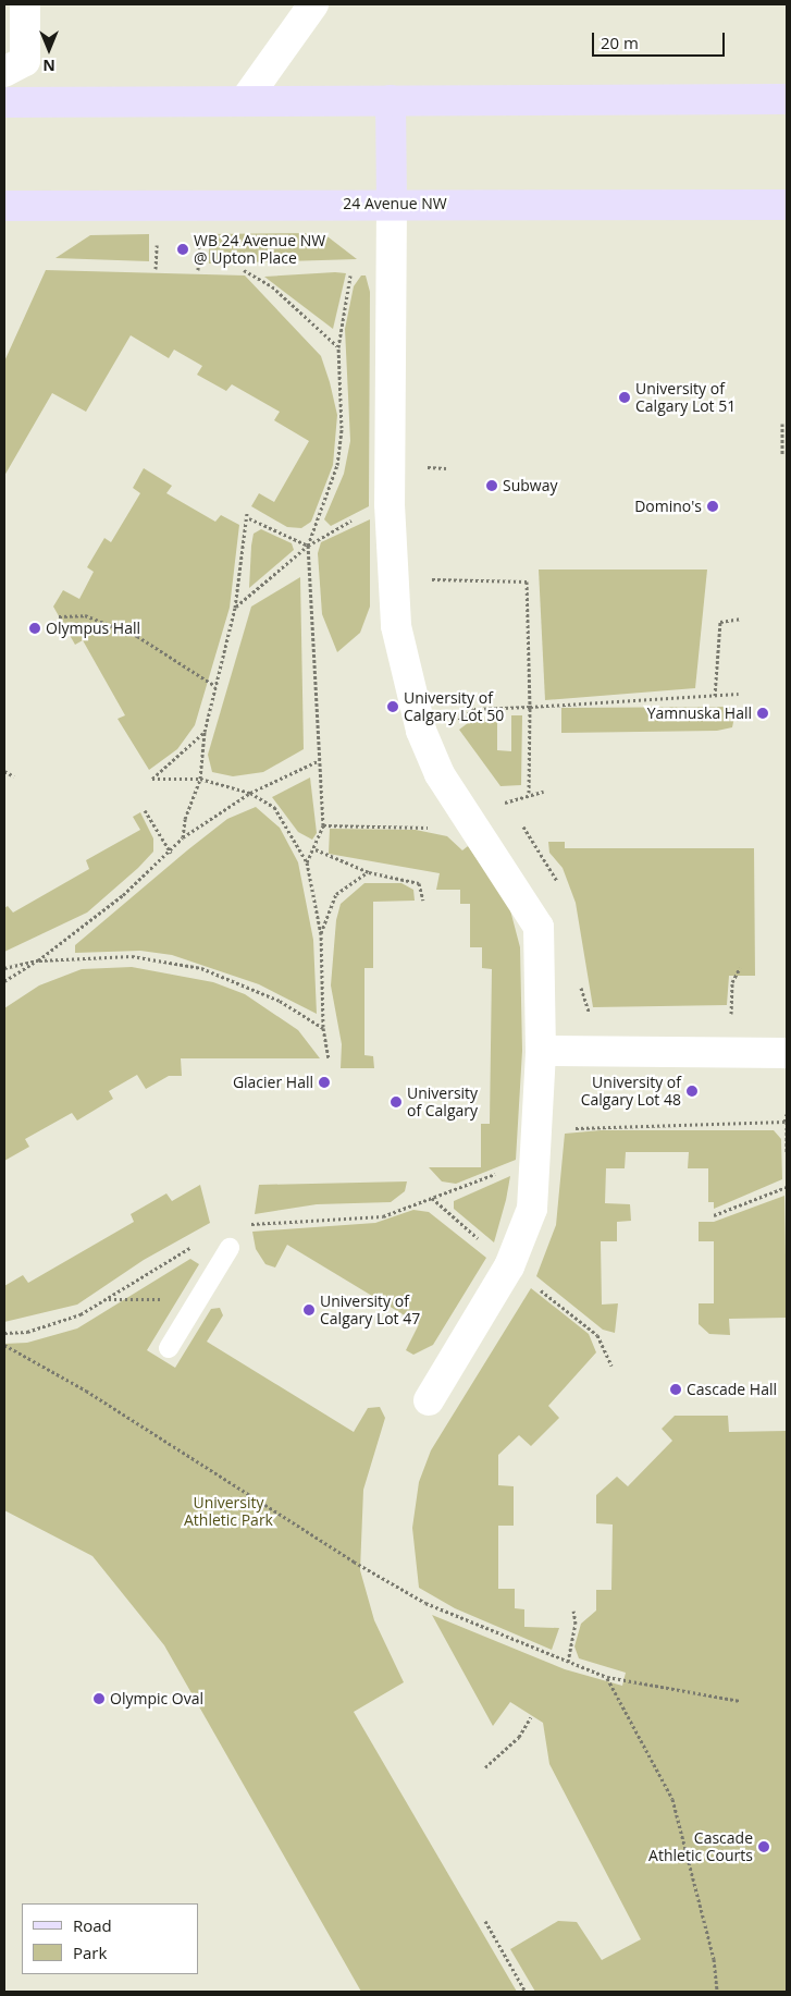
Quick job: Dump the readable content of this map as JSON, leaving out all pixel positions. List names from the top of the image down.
{
  "streets": {
    "street": ["24 Avenue NW"]
  },
  "parks": ["University Athletic Park"],
  "places": [
    "WB 24 Avenue NW @ Upton Place",
    "University of Calgary Lot 51",
    "Subway",
    "Domino's",
    "Olympus Hall",
    "University of Calgary Lot 50",
    "Yamnuska Hall",
    "Glacier Hall",
    "University of Calgary Lot 48",
    "University of Calgary",
    "University of Calgary Lot 47",
    "Cascade Hall",
    "Olympic Oval",
    "Cascade Athletic Courts"
  ],
  "legend": ["Road", "Park"],
  "scale_bar": "20 m",
  "north": "bottom"
}
